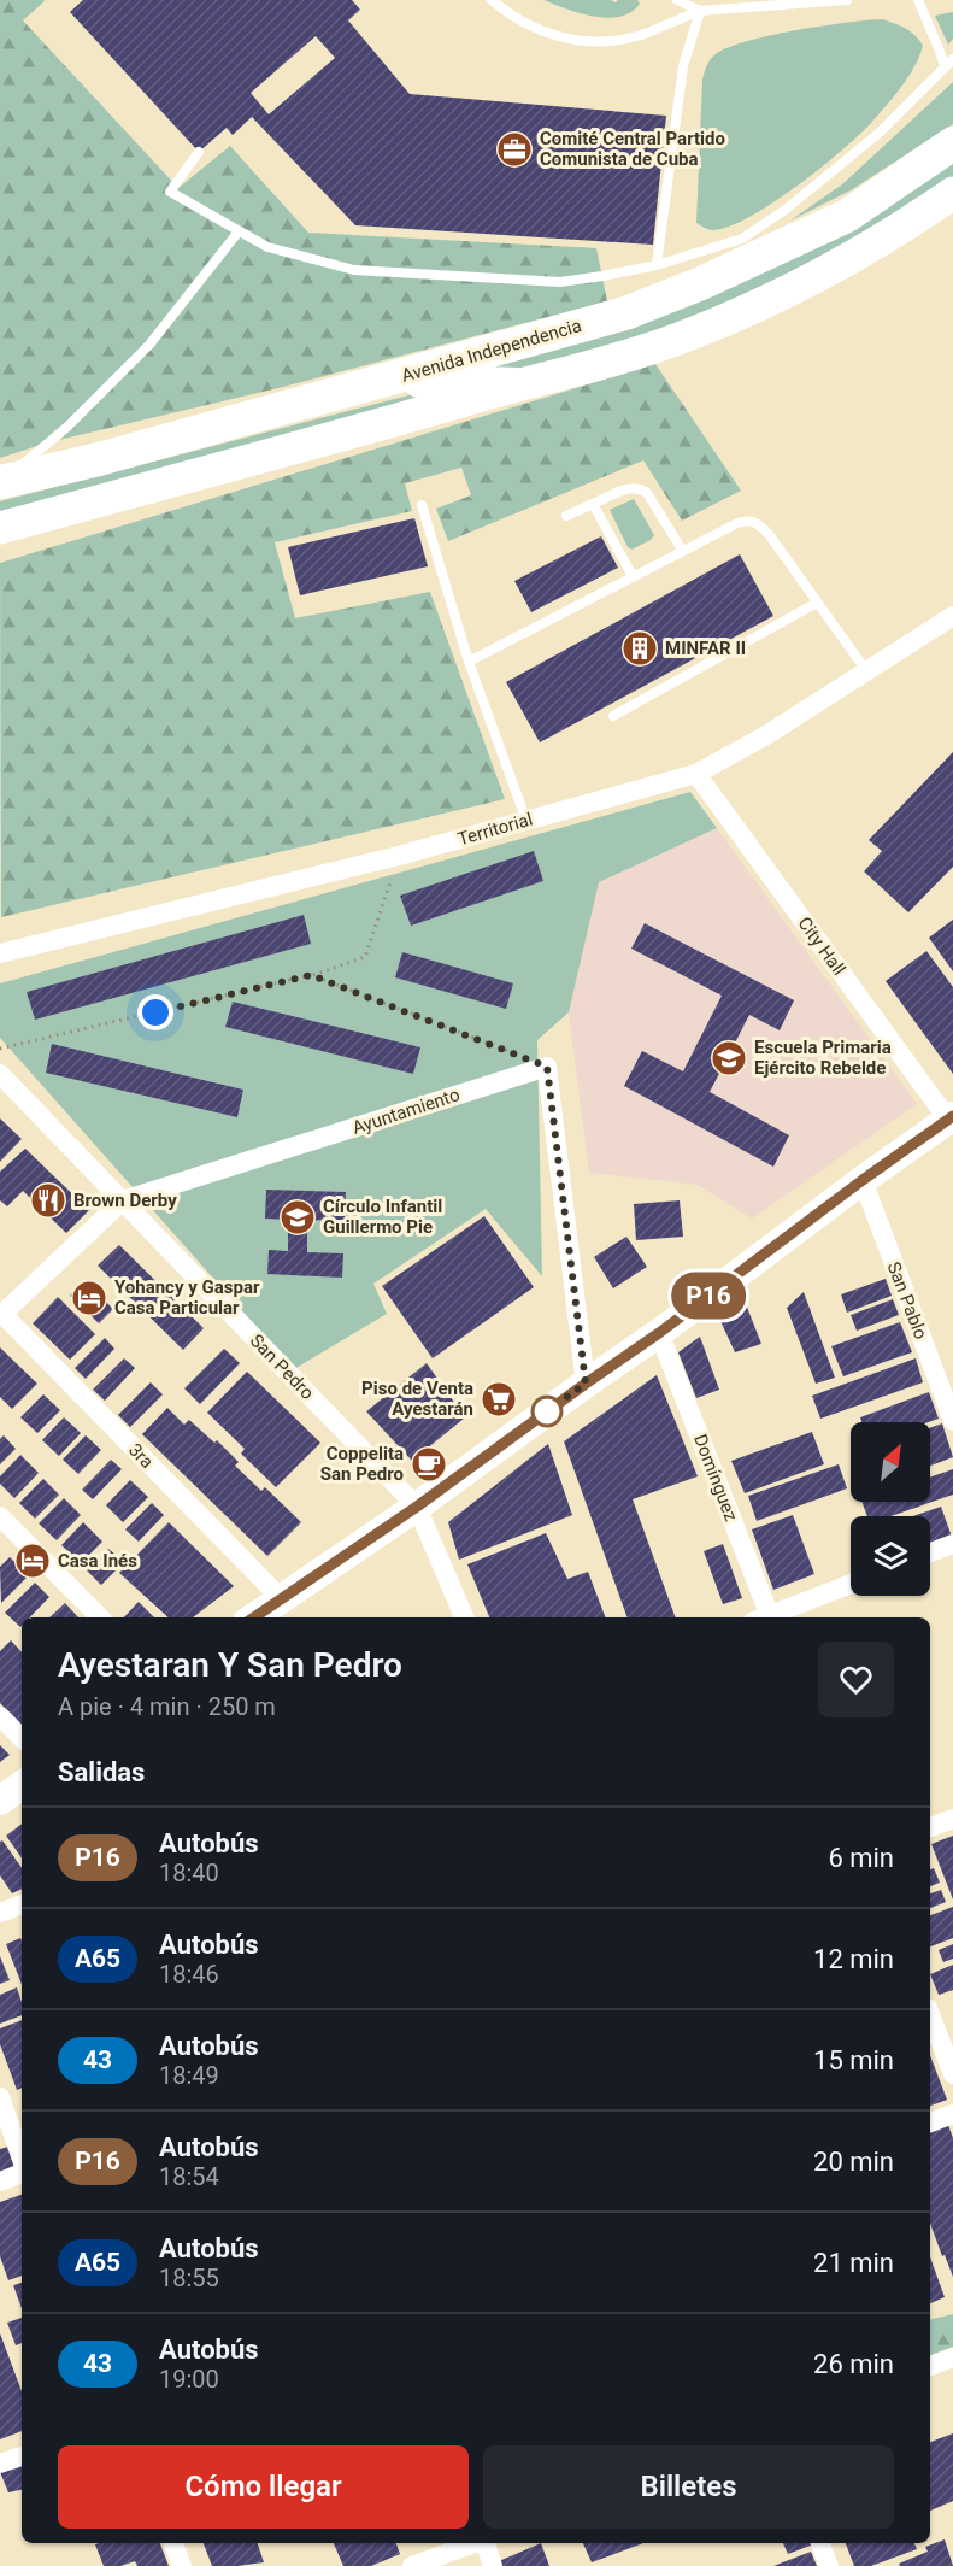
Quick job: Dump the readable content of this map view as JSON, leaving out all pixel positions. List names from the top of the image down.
{
  "streets": {
    "highway": ["Avenida Independencia"],
    "street": [
      "Territorial",
      "City Hall",
      "Ayuntamiento",
      "San Pablo",
      "San Pedro",
      "3ra",
      "Domínguez"
    ]
  },
  "crossings": [
    ["Territorial", "City Hall"],
    ["Ayuntamiento", "San Pedro"],
    ["Ayuntamiento", "3ra"]
  ],
  "places": {
    "office": ["Comité Central Partido Comunista de Cuba"],
    "building": ["MINFAR II"],
    "school or university": ["Escuela Primaria Ejército Rebelde", "Círculo Infantil Guillermo Pie"],
    "restaurant": ["Brown Derby"],
    "hotel": ["Yohancy y Gaspar Casa Particular", "Casa Inés"],
    "supermarket": ["Piso de Venta Ayestarán"],
    "cafe": ["Coppelita San Pedro"]
  },
  "lines": ["bus line P16"],
  "north": "top right",
  "page": {
    "on_map": "P16",
    "heading": [
      ["Ayestaran Y San Pedro", "A pie · 4 min · 250 m"],
      "Salidas"
    ],
    "list": [
      {
        "mark": "P16",
        "name": "Autobús",
        "note": "18:40",
        "value": "6 min"
      },
      {
        "mark": "A65",
        "name": "Autobús",
        "note": "18:46",
        "value": "12 min"
      },
      {
        "mark": "43",
        "name": "Autobús",
        "note": "18:49",
        "value": "15 min"
      },
      {
        "mark": "P16",
        "name": "Autobús",
        "note": "18:54",
        "value": "20 min"
      },
      {
        "mark": "A65",
        "name": "Autobús",
        "note": "18:55",
        "value": "21 min"
      },
      {
        "mark": "43",
        "name": "Autobús",
        "note": "19:00",
        "value": "26 min"
      }
    ],
    "buttons": ["Cómo llegar", "Billetes"]
  }
}
